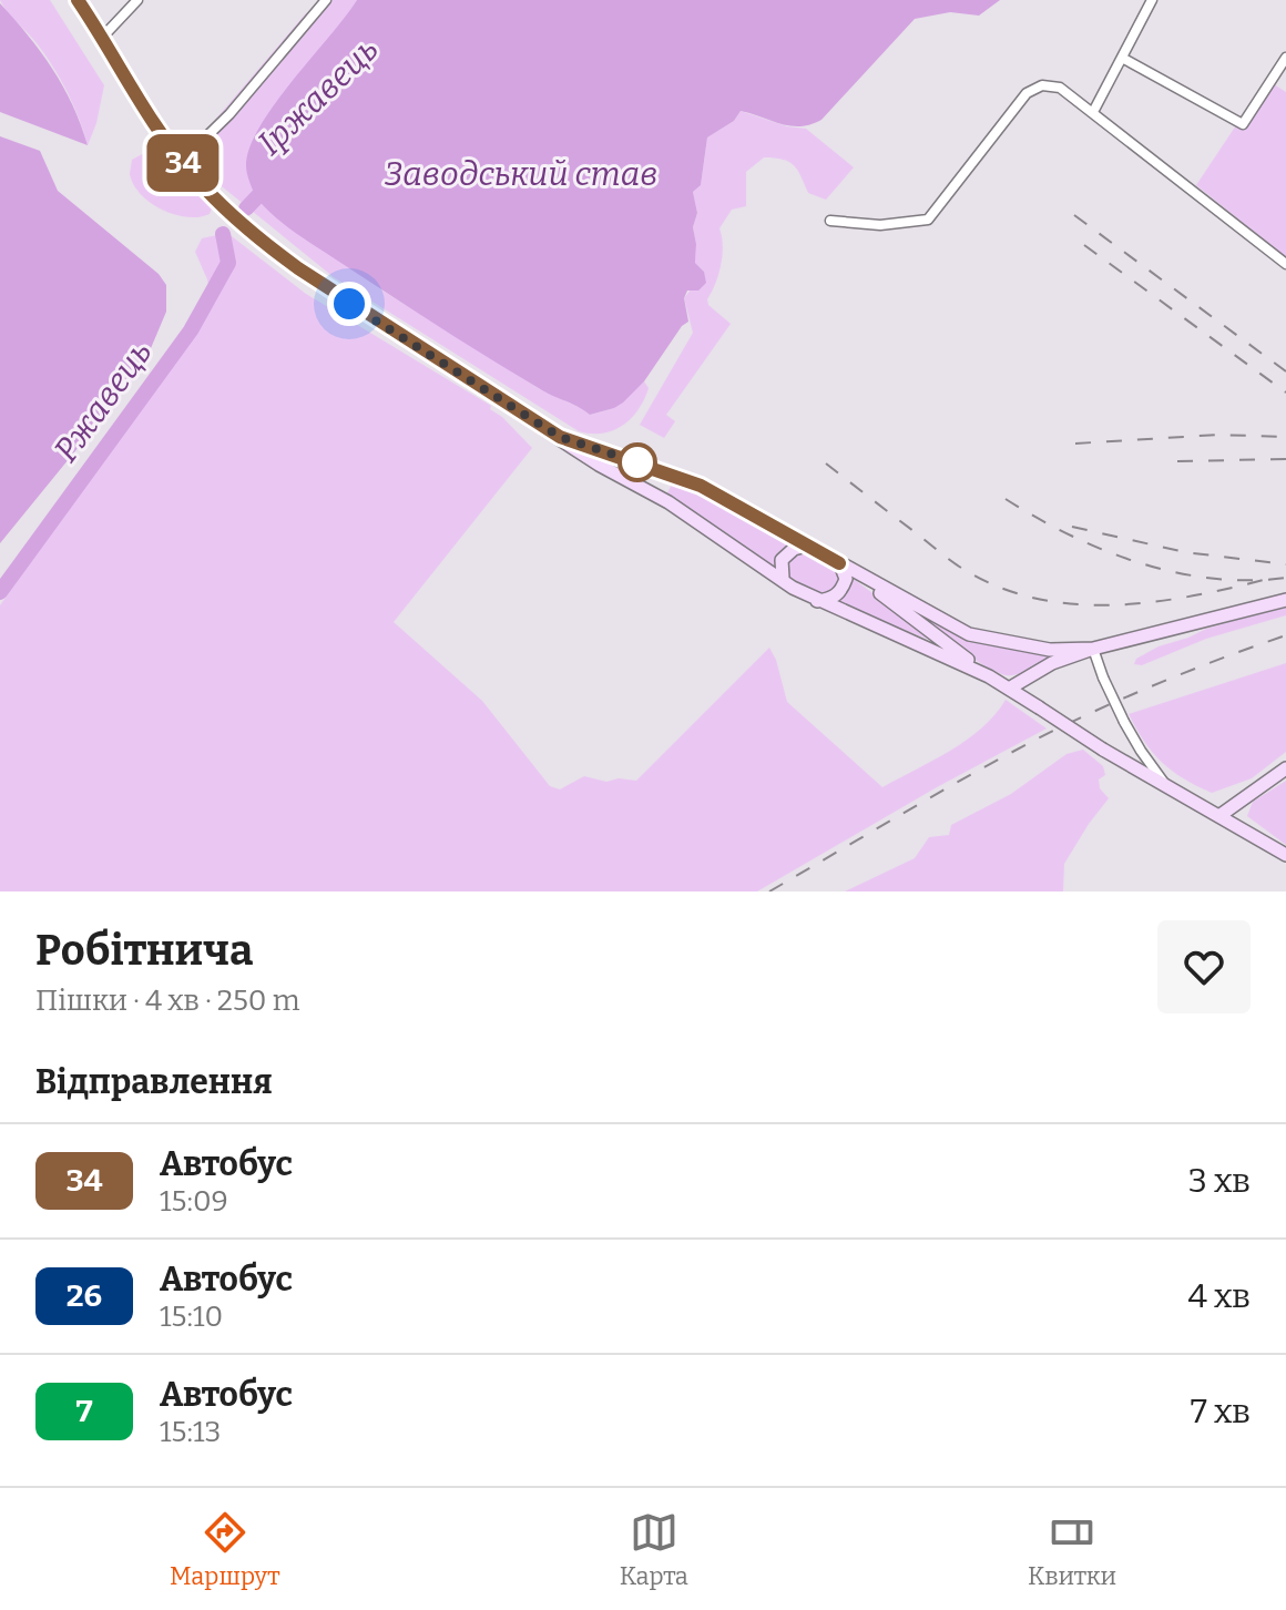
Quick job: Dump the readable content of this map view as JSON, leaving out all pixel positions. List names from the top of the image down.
{
  "water": ["Іржавець", "Заводський став", "Ржавець"],
  "lines": ["bus line 34"],
  "page": {
    "on_map": "34",
    "heading": [
      ["Робітнича", "Пішки · 4 хв · 250 m"],
      "Відправлення"
    ],
    "list": [
      {
        "mark": "34",
        "name": "Автобус",
        "note": "15:09",
        "value": "3 хв"
      },
      {
        "mark": "26",
        "name": "Автобус",
        "note": "15:10",
        "value": "4 хв"
      },
      {
        "mark": "7",
        "name": "Автобус",
        "note": "15:13",
        "value": "7 хв"
      }
    ],
    "tabs": ["Маршрут", "Карта", "Квитки"]
  }
}
